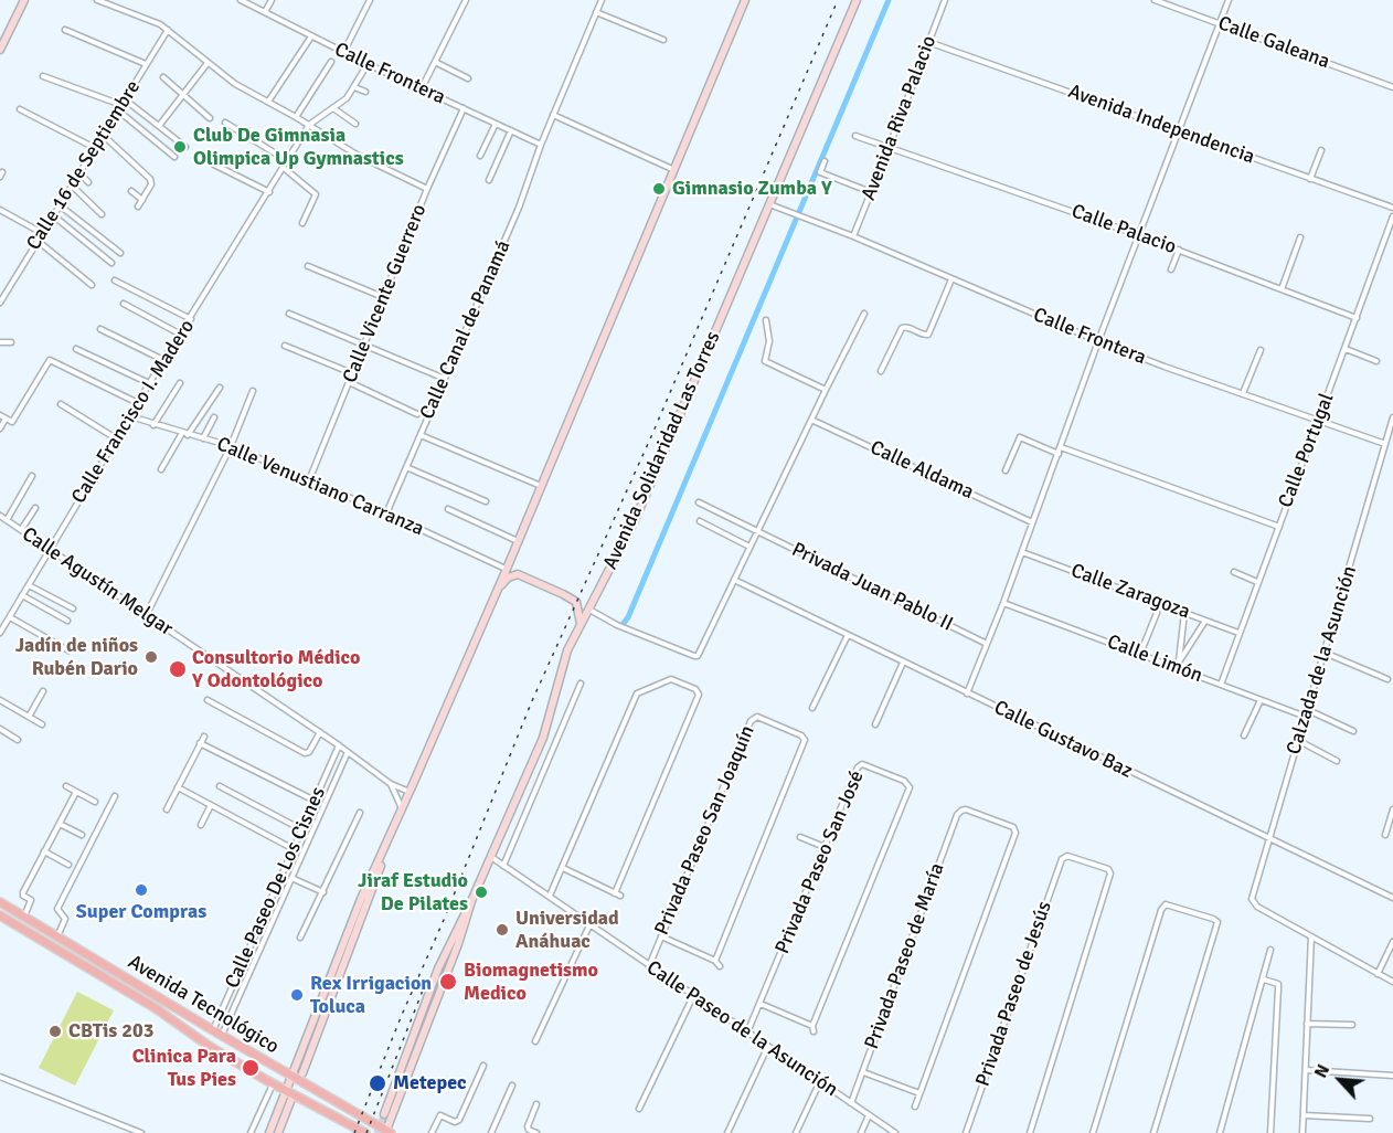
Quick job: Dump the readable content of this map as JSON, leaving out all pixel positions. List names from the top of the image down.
{
  "streets": {
    "main road": ["Avenida Solidaridad Las Torres", "Avenida Tecnológico"],
    "street": [
      "Calle Galeana",
      "Calle Frontera",
      "Avenida Riva Palacio",
      "Avenida Independencia",
      "Calle 16 de Septiembre",
      "Calle Palacio",
      "Calle Vicente Guerrero",
      "Calle Canal de Panamá",
      "Calle Francisco I. Madero",
      "Calle Portugal",
      "Calle Aldama",
      "Calle Venustiano Carranza",
      "Calle Agustín Melgar",
      "Privada Juan Pablo II",
      "Calle Zaragoza",
      "Calle Limón",
      "Calzada de la Asunción",
      "Calle Gustavo Baz",
      "Privada Paseo San Joaquín",
      "Privada Paseo San José",
      "Calle Paseo De Los Cisnes",
      "Privada Paseo de María",
      "Privada Paseo de Jesús",
      "Calle Paseo de la Asunción"
    ]
  },
  "crossings": [
    ["Calle Frontera", "Avenida Riva Palacio"],
    ["Calle Frontera", "Calle Vicente Guerrero"],
    ["Calle Frontera", "Calle Canal de Panamá"],
    ["Calle Frontera", "Calle Francisco I. Madero"],
    ["Calle Frontera", "Avenida Solidaridad Las Torres"],
    ["Calle Frontera", "Calle Portugal"],
    ["Calle Frontera", "Calzada de la Asunción"],
    ["Avenida Riva Palacio", "Avenida Independencia"],
    ["Avenida Riva Palacio", "Calle Palacio"],
    ["Calle Palacio", "Calle Portugal"],
    ["Calle Vicente Guerrero", "Calle Venustiano Carranza"],
    ["Calle Canal de Panamá", "Calle Venustiano Carranza"],
    ["Calle Francisco I. Madero", "Calle Venustiano Carranza"],
    ["Calle Francisco I. Madero", "Calle Agustín Melgar"],
    ["Avenida Solidaridad Las Torres", "Avenida Tecnológico"],
    ["Avenida Solidaridad Las Torres", "Calle Paseo de la Asunción"],
    ["Calle Portugal", "Calle Zaragoza"],
    ["Calle Portugal", "Calle Limón"],
    ["Calle Agustín Melgar", "Calle Paseo De Los Cisnes"],
    ["Calle Limón", "Calzada de la Asunción"],
    ["Calzada de la Asunción", "Calle Gustavo Baz"],
    ["Privada Paseo San Joaquín", "Calle Paseo de la Asunción"],
    ["Privada Paseo San José", "Calle Paseo de la Asunción"],
    ["Calle Paseo De Los Cisnes", "Avenida Tecnológico"],
    ["Privada Paseo de María", "Calle Paseo de la Asunción"]
  ],
  "places": [
    "Club De Gimnasia Olimpica Up Gymnastics",
    "Gimnasio Zumba Y",
    "Jadín de niños Rubén Dario",
    "Consultorio Médico Y Odontológico",
    "Super Compras",
    "Jiraf Estudio De Pilates",
    "Universidad Anáhuac",
    "Biomagnetismo Medico",
    "Rex Irrigacion Toluca",
    "CBTis 203",
    "Clinica Para Tus Pies",
    "Metepec"
  ],
  "north": "top left"
}
